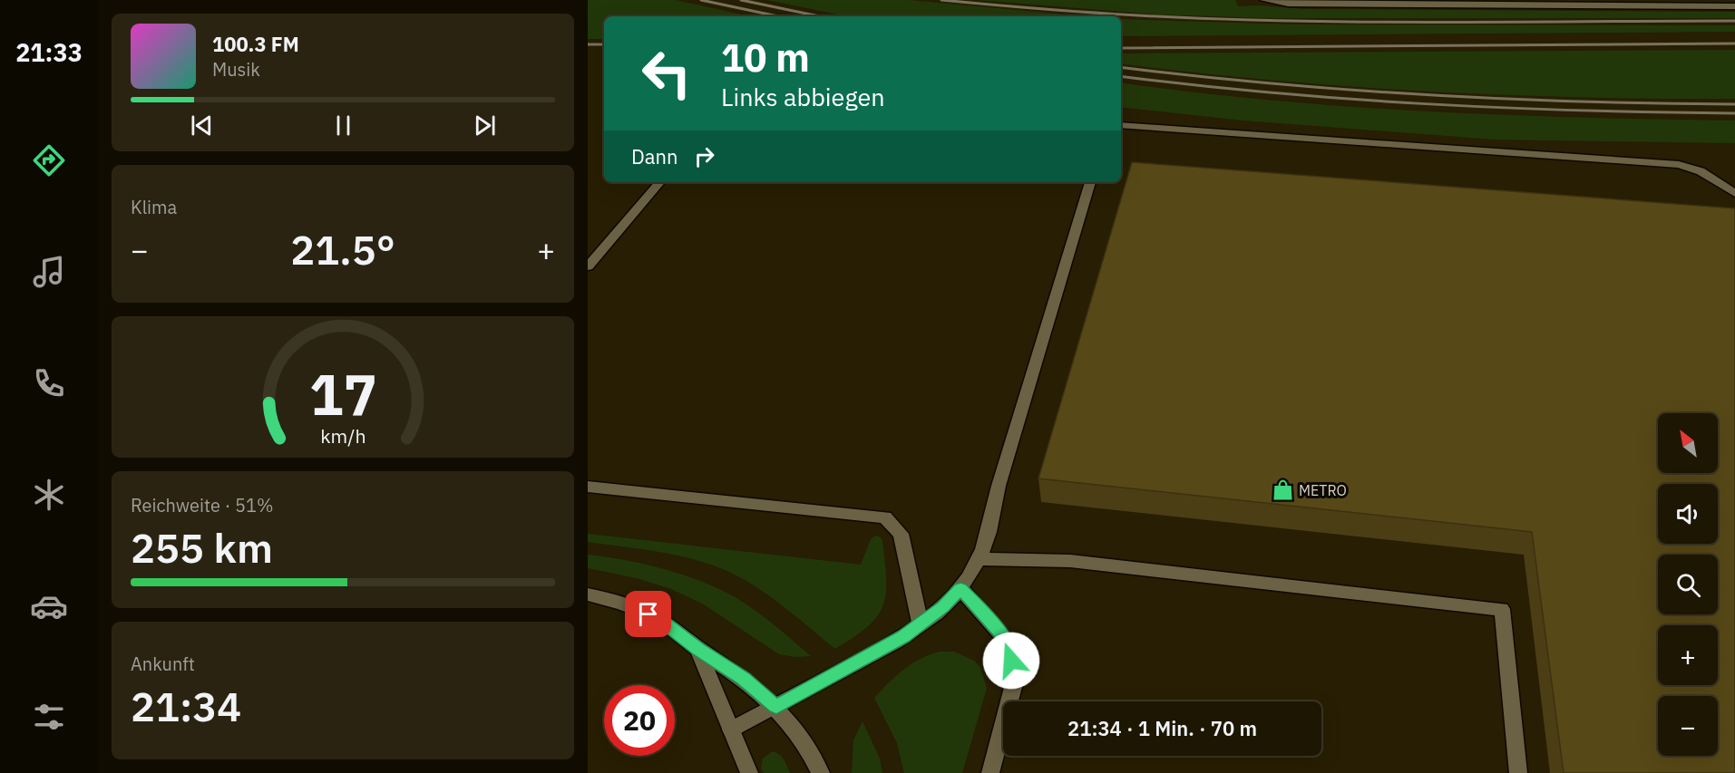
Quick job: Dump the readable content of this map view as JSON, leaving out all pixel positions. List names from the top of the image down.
{
  "places": {
    "shop": ["METRO"]
  },
  "north": "top left",
  "page": {
    "tabs": "21:33",
    "turn": ["10 m", "Links abbiegen"],
    "song": ["100.3 FM", "Musik"],
    "then": "Dann",
    "tile": [
      "Klima",
      ["Reichweite · 51%", "255 km"],
      ["Ankunft", "21:34"]
    ],
    "heat": ["−", "21.5°", "+"],
    "map_buttons": ["+", "−"],
    "limit": "20",
    "trip": "21:34 · 1 Min. · 70 m",
    "gauge": ["17", "km/h"]
  }
}
